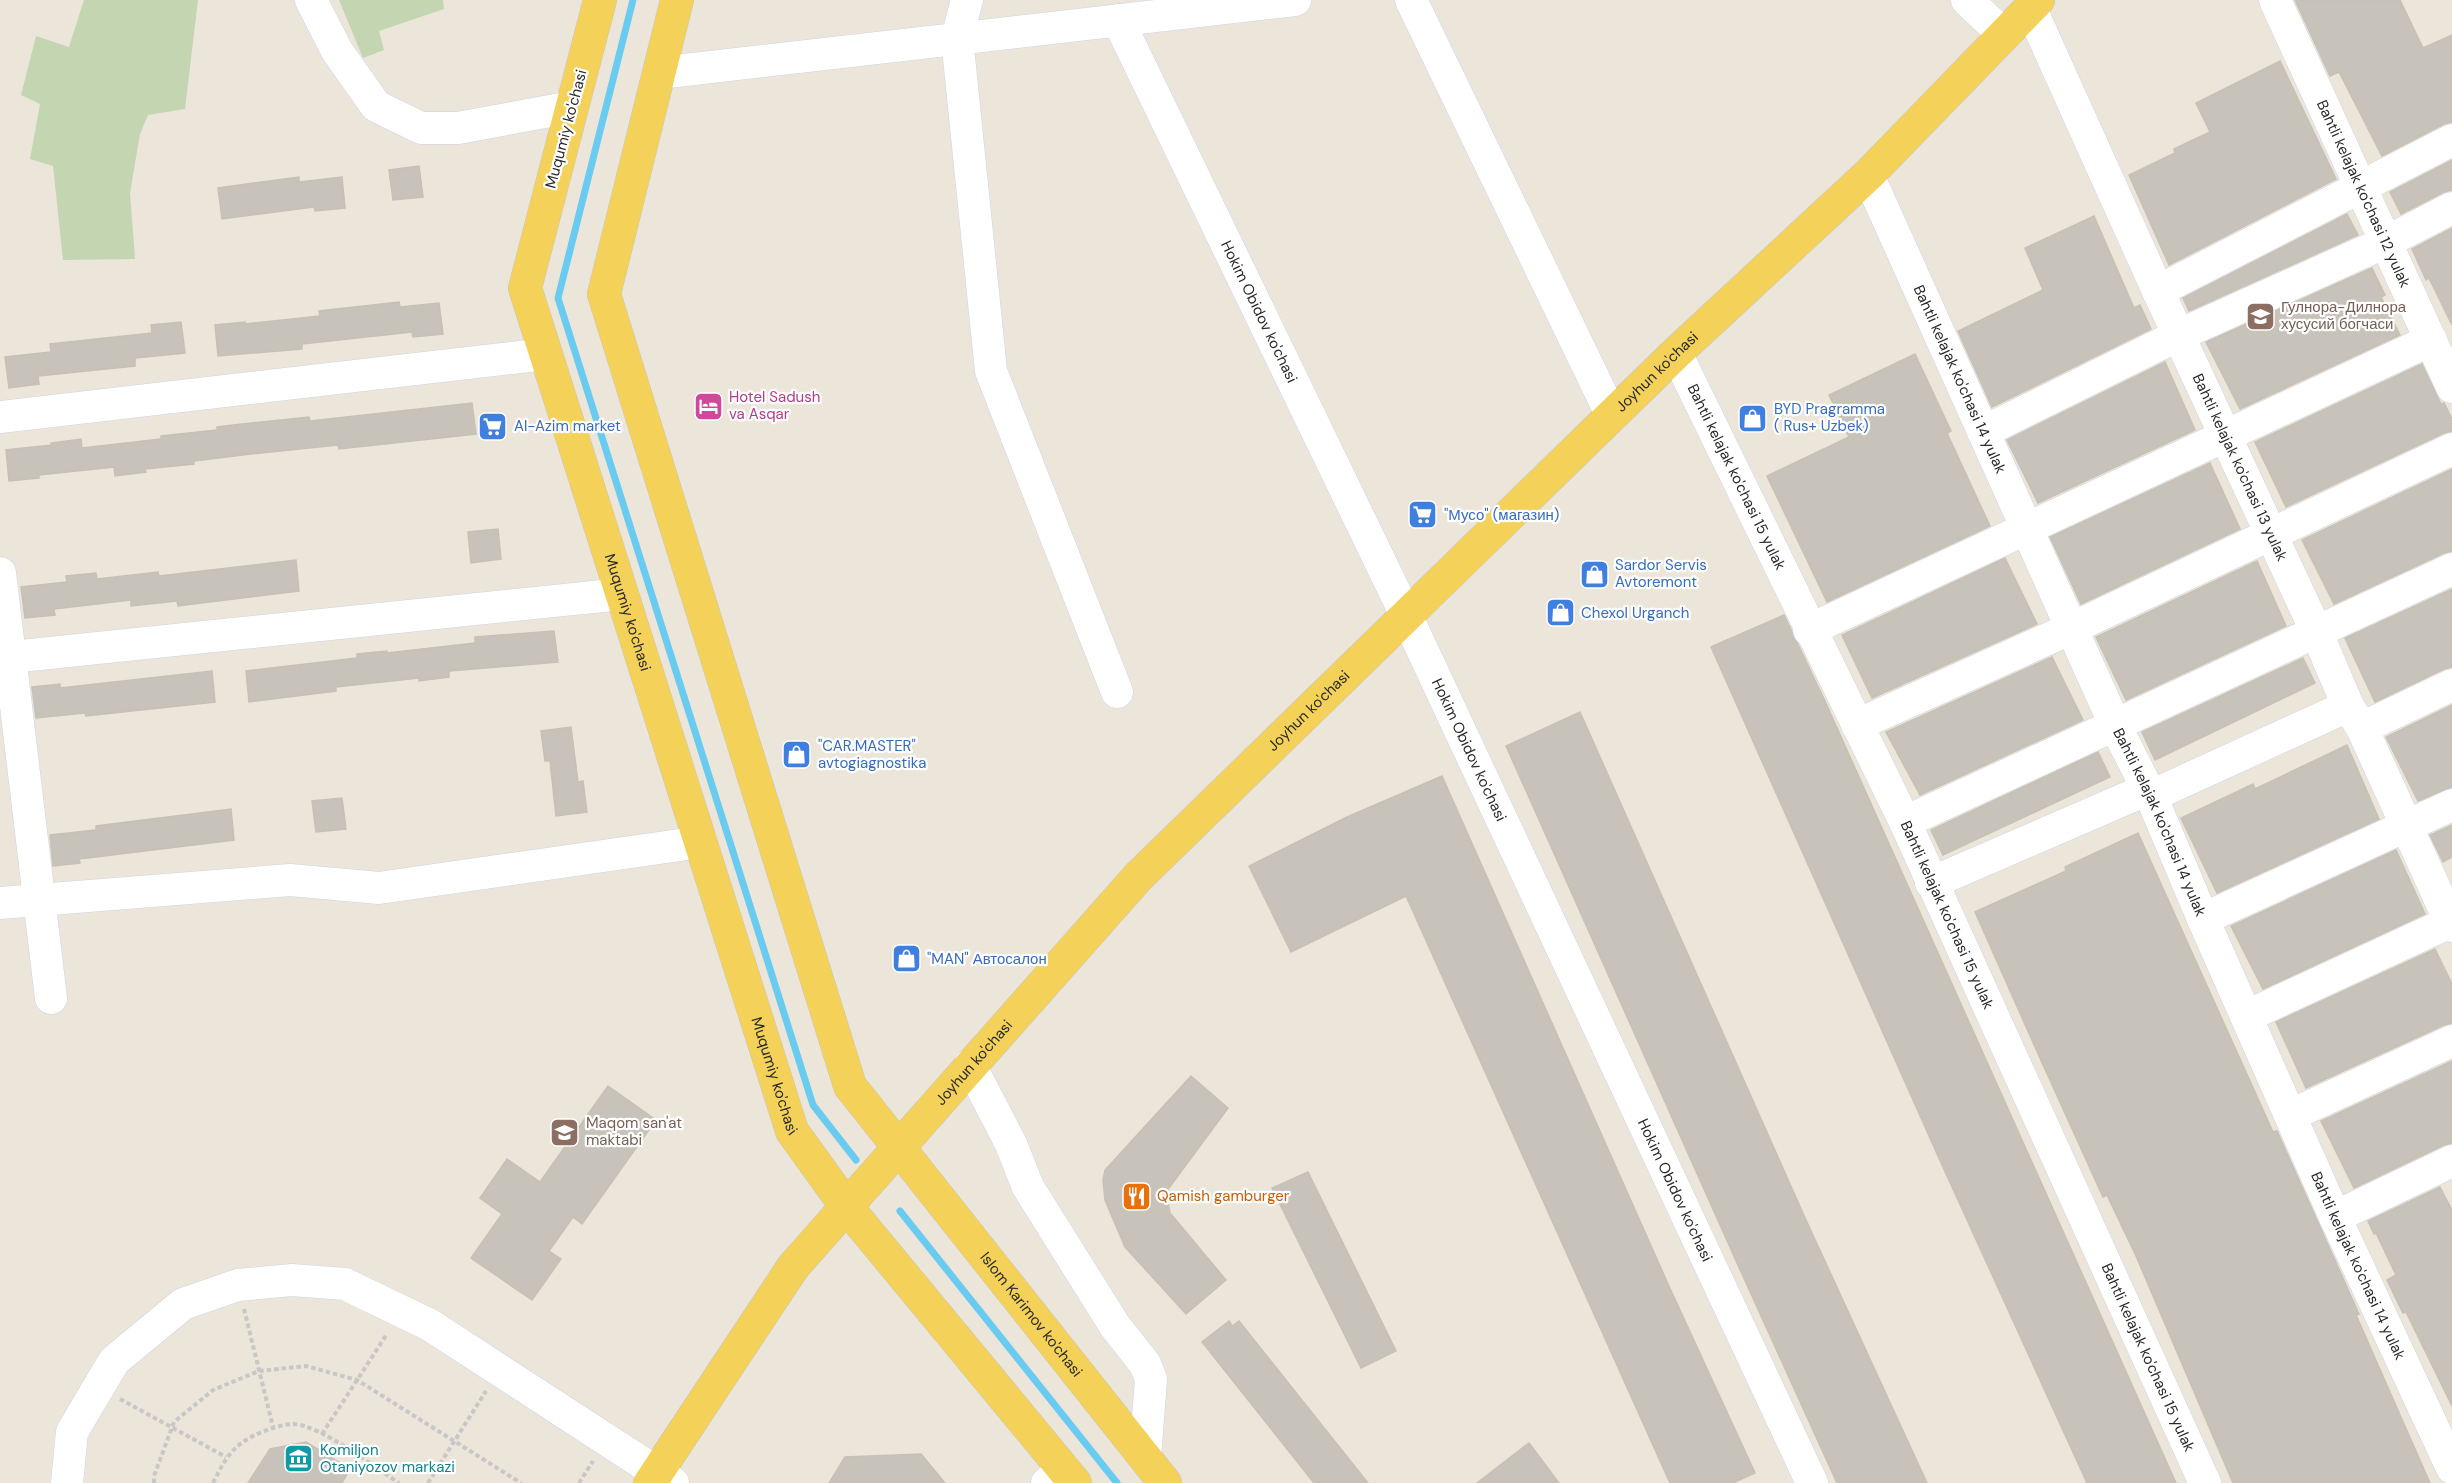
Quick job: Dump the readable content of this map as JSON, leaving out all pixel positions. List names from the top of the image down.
{
  "streets": {
    "main road": ["Muqumiy ko'chasi", "Joyhun ko'chasi", "Islom Karimov ko'chasi"],
    "street": [
      "Bahtli kelajak ko'chasi 12 yulak",
      "Hokim Obidov ko'chasi",
      "Bahtli kelajak ko'chasi 14 yulak",
      "Bahtli kelajak ko'chasi 13 yulak",
      "Bahtli kelajak ko'chasi 15 yulak"
    ]
  },
  "crossings": [
    ["Muqumiy ko'chasi", "Joyhun ko'chasi"],
    ["Hokim Obidov ko'chasi", "Joyhun ko'chasi"],
    ["Joyhun ko'chasi", "Bahtli kelajak ko'chasi 14 yulak"],
    ["Joyhun ko'chasi", "Bahtli kelajak ko'chasi 13 yulak"],
    ["Joyhun ko'chasi", "Bahtli kelajak ko'chasi 15 yulak"],
    ["Joyhun ko'chasi", "Islom Karimov ko'chasi"]
  ],
  "places": {
    "school or university": ["Гулнора-Дилнора хусусий богчаси", "Maqom san'at maktabi"],
    "hotel": ["Hotel Sadush va Asqar"],
    "shop": [
      "BYD Pragramma ( Rus+ Uzbek)",
      "Sardor Servis Avtoremont",
      "Chexol Urganch",
      "\"CAR.MASTER\" avtogiagnostika",
      "\"MAN\" Автосалон"
    ],
    "supermarket": ["Al-Azim market", "\"Мусо\" (магазин)"],
    "restaurant": ["Qamish gamburger"],
    "museum": ["Komiljon Otaniyozov markazi"]
  }
}
